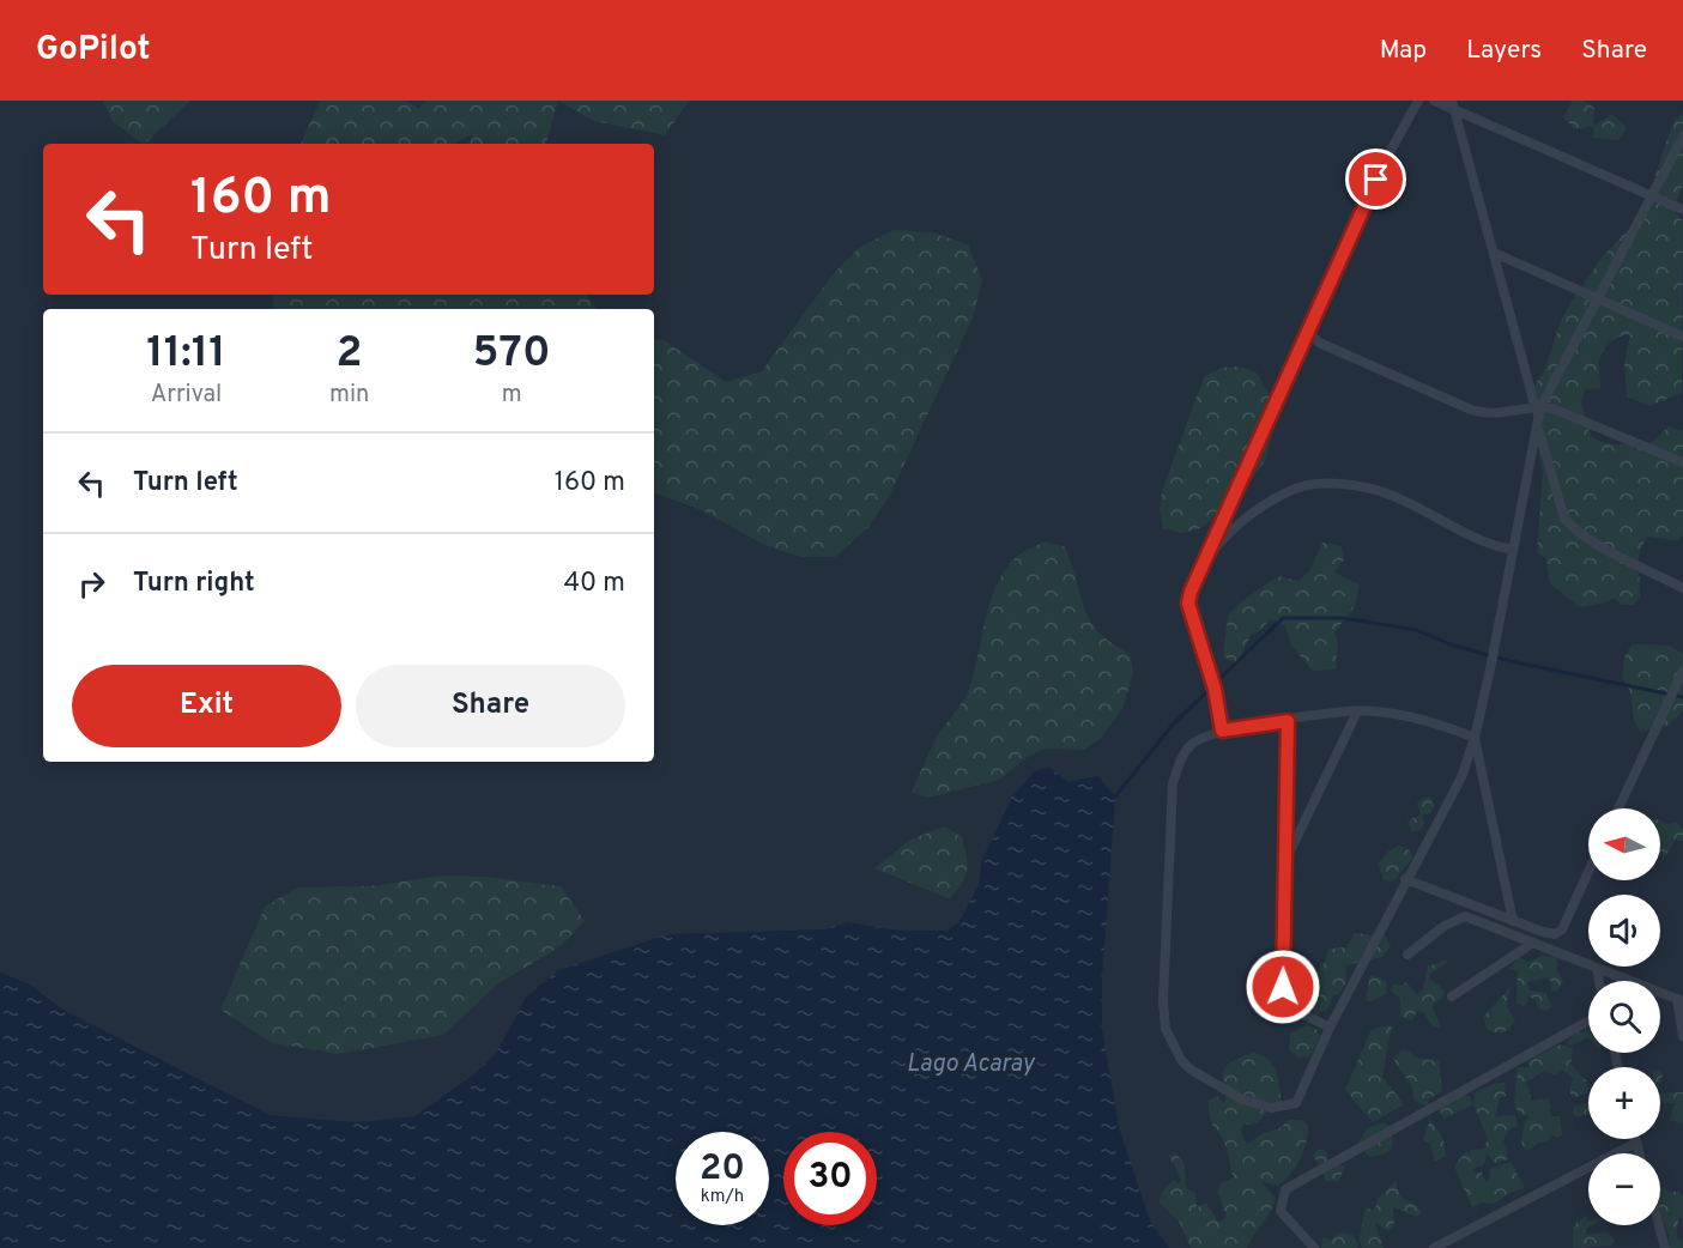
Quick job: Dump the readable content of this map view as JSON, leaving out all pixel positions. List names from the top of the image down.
{
  "water": ["Lago Acaray"],
  "north": "left",
  "page": {
    "header": "GoPilot",
    "nav": ["Map", "Layers", "Share"],
    "turn": ["160 m", "Turn left"],
    "eta": [
      "11:11",
      "Arrival",
      "2",
      "min",
      "570",
      "m"
    ],
    "list": [
      {
        "name": "Turn left",
        "value": "160 m"
      },
      {
        "name": "Turn right",
        "value": "40 m"
      }
    ],
    "buttons": ["Exit", "Share"],
    "map_buttons": ["+", "−"],
    "speed": "20 km/h",
    "limit": "30"
  }
}
